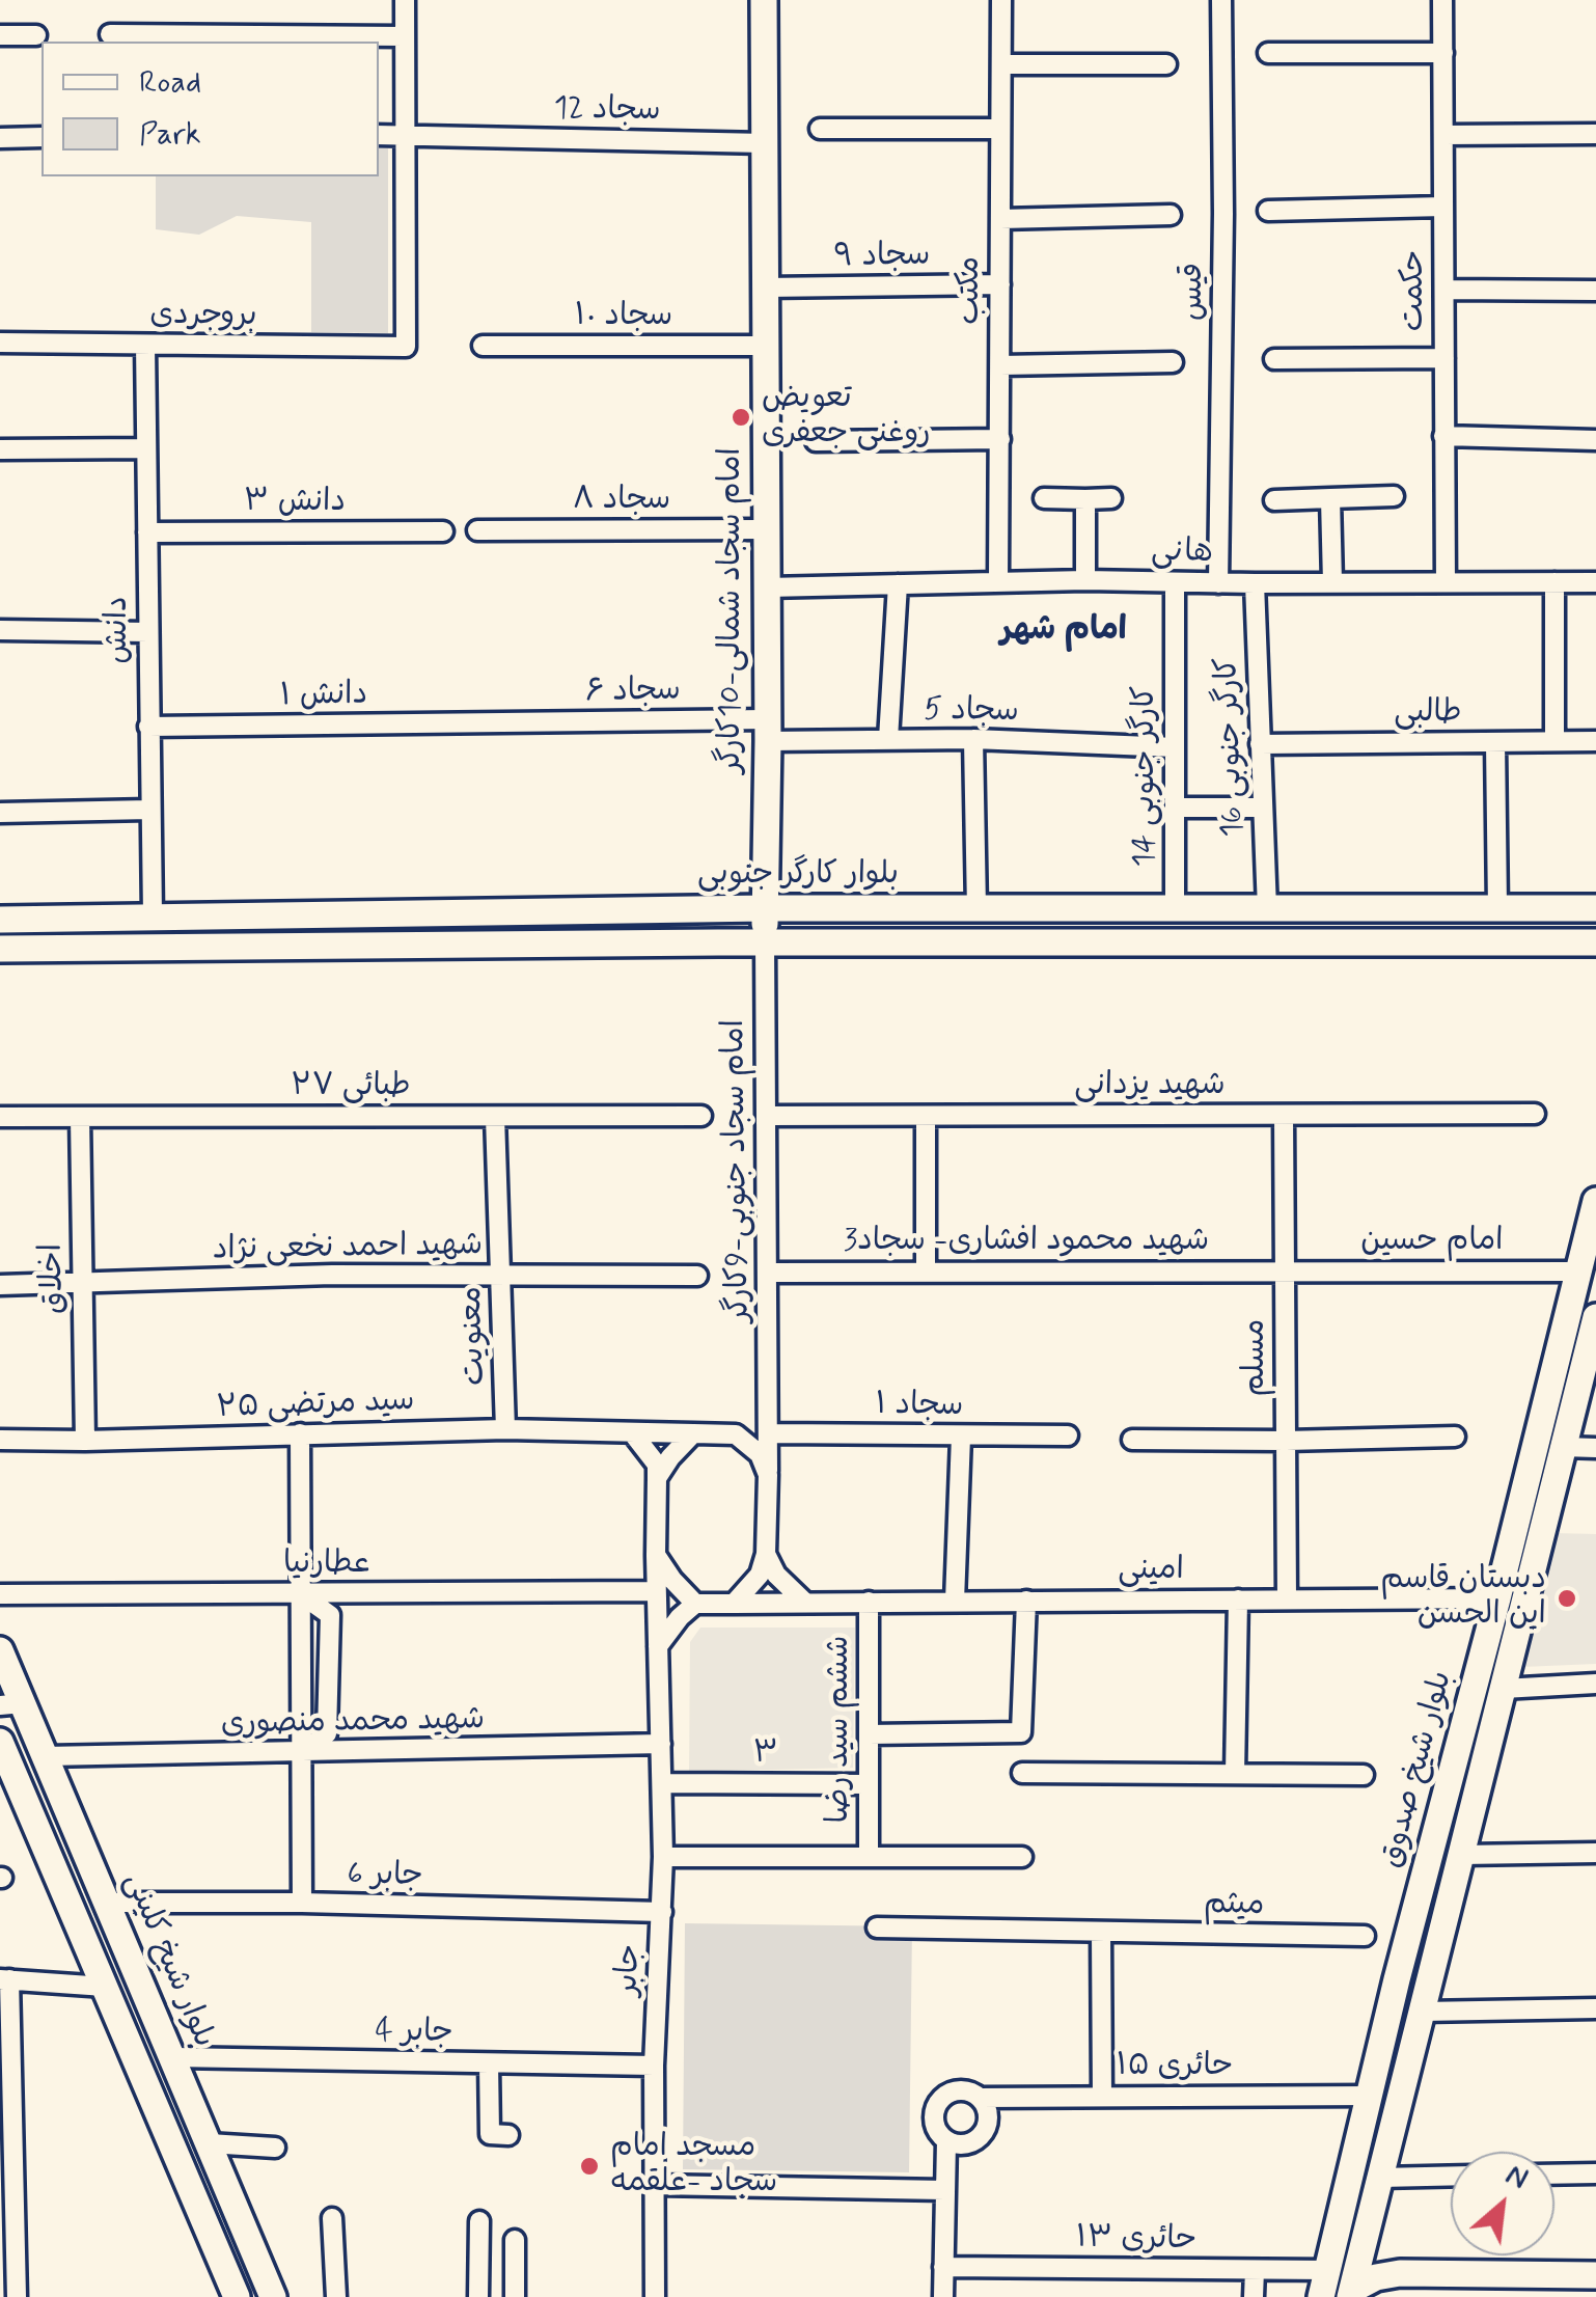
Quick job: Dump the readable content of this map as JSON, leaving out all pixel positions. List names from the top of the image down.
{
  "streets": {
    "main road": [
      "امام سجاد شمالی-10کارگر",
      "بلوار کارگر جنوبی",
      "بلوار شیخ صدوق",
      "بلوار شیخ کلینی"
    ],
    "street": [
      "سجاد 12",
      "سجاد ۹",
      "مکتب",
      "حکمت",
      "قیس",
      "بروجردی",
      "سجاد ۱۰",
      "سجاد ۸",
      "دانش ۳",
      "هانی",
      "دانش",
      "سجاد ۶",
      "دانش ۱",
      "سجاد 5",
      "طالبی",
      "کارگر جنوبی 16",
      "کارگر جنوبی 14",
      "شهید یزدانی",
      "طبائی ۲۷",
      "امام سجاد جنوبی-9کارگر",
      "شهید محمود افشاری- سجاد3",
      "امام حسین",
      "شهید احمد نخعی نژاد",
      "اخلاق",
      "معنویت",
      "مسلم",
      "۲۵ سید مرتضی",
      "سجاد ۱",
      "عطارنیا",
      "امینی",
      "شهید محمد منصوری",
      "ششم سید رضا",
      "۳",
      "جابر 6",
      "میثم",
      "جابر",
      "جابر 4",
      "حائری ۱۵",
      "حائری ۱۳"
    ]
  },
  "crossings": [
    ["سجاد 12", "بروجردی"],
    ["سجاد 12", "امام سجاد شمالی-10کارگر"],
    ["سجاد ۹", "مکتب"],
    ["سجاد ۹", "امام سجاد شمالی-10کارگر"],
    ["مکتب", "هانی"],
    ["حکمت", "هانی"],
    ["قیس", "هانی"],
    ["بروجردی", "دانش"],
    ["سجاد ۱۰", "امام سجاد شمالی-10کارگر"],
    ["سجاد ۸", "امام سجاد شمالی-10کارگر"],
    ["دانش ۳", "دانش"],
    ["هانی", "امام سجاد شمالی-10کارگر"],
    ["هانی", "کارگر جنوبی 16"],
    ["هانی", "کارگر جنوبی 14"],
    ["امام سجاد شمالی-10کارگر", "سجاد ۶"],
    ["امام سجاد شمالی-10کارگر", "سجاد 5"],
    ["امام سجاد شمالی-10کارگر", "بلوار کارگر جنوبی"],
    ["امام سجاد شمالی-10کارگر", "امام سجاد جنوبی-9کارگر"],
    ["دانش", "دانش ۱"],
    ["دانش", "بلوار کارگر جنوبی"],
    ["سجاد ۶", "دانش ۱"],
    ["سجاد ۶", "سجاد 5"],
    ["سجاد 5", "کارگر جنوبی 14"],
    ["طالبی", "کارگر جنوبی 16"],
    ["کارگر جنوبی 16", "بلوار کارگر جنوبی"],
    ["کارگر جنوبی 14", "بلوار کارگر جنوبی"],
    ["شهید یزدانی", "امام سجاد جنوبی-9کارگر"],
    ["شهید یزدانی", "مسلم"],
    ["طبائی ۲۷", "اخلاق"],
    ["طبائی ۲۷", "معنویت"],
    ["امام سجاد جنوبی-9کارگر", "شهید محمود افشاری- سجاد3"],
    ["امام سجاد جنوبی-9کارگر", "۲۵ سید مرتضی"],
    ["امام سجاد جنوبی-9کارگر", "سجاد ۱"],
    ["امام سجاد جنوبی-9کارگر", "امینی"],
    ["امام سجاد جنوبی-9کارگر", "جابر"],
    ["شهید محمود افشاری- سجاد3", "امام حسین"],
    ["شهید محمود افشاری- سجاد3", "مسلم"],
    ["امام حسین", "مسلم"],
    ["امام حسین", "بلوار شیخ صدوق"],
    ["شهید احمد نخعی نژاد", "اخلاق"],
    ["شهید احمد نخعی نژاد", "معنویت"],
    ["اخلاق", "۲۵ سید مرتضی"],
    ["معنویت", "۲۵ سید مرتضی"],
    ["مسلم", "امینی"],
    ["۲۵ سید مرتضی", "امینی"],
    ["۲۵ سید مرتضی", "جابر"],
    ["عطارنیا", "جابر"],
    ["امینی", "ششم سید رضا"],
    ["امینی", "بلوار شیخ صدوق"],
    ["امینی", "جابر"],
    ["شهید محمد منصوری", "بلوار شیخ کلینی"],
    ["شهید محمد منصوری", "جابر"],
    ["ششم سید رضا", "۳"],
    ["۳", "جابر"],
    ["بلوار شیخ صدوق", "حائری ۱۵"],
    ["بلوار شیخ صدوق", "حائری ۱۳"],
    ["جابر 6", "بلوار شیخ کلینی"],
    ["جابر 6", "جابر"],
    ["بلوار شیخ کلینی", "جابر 4"],
    ["جابر", "جابر 4"]
  ],
  "districts": ["امام شهر"],
  "places": ["تعویض روغنی جعفری", "دبستان قاسم این الحسن", "مسجد امام سجاد -علقمه"],
  "legend": ["Road", "Park"],
  "north": "top right"
}
